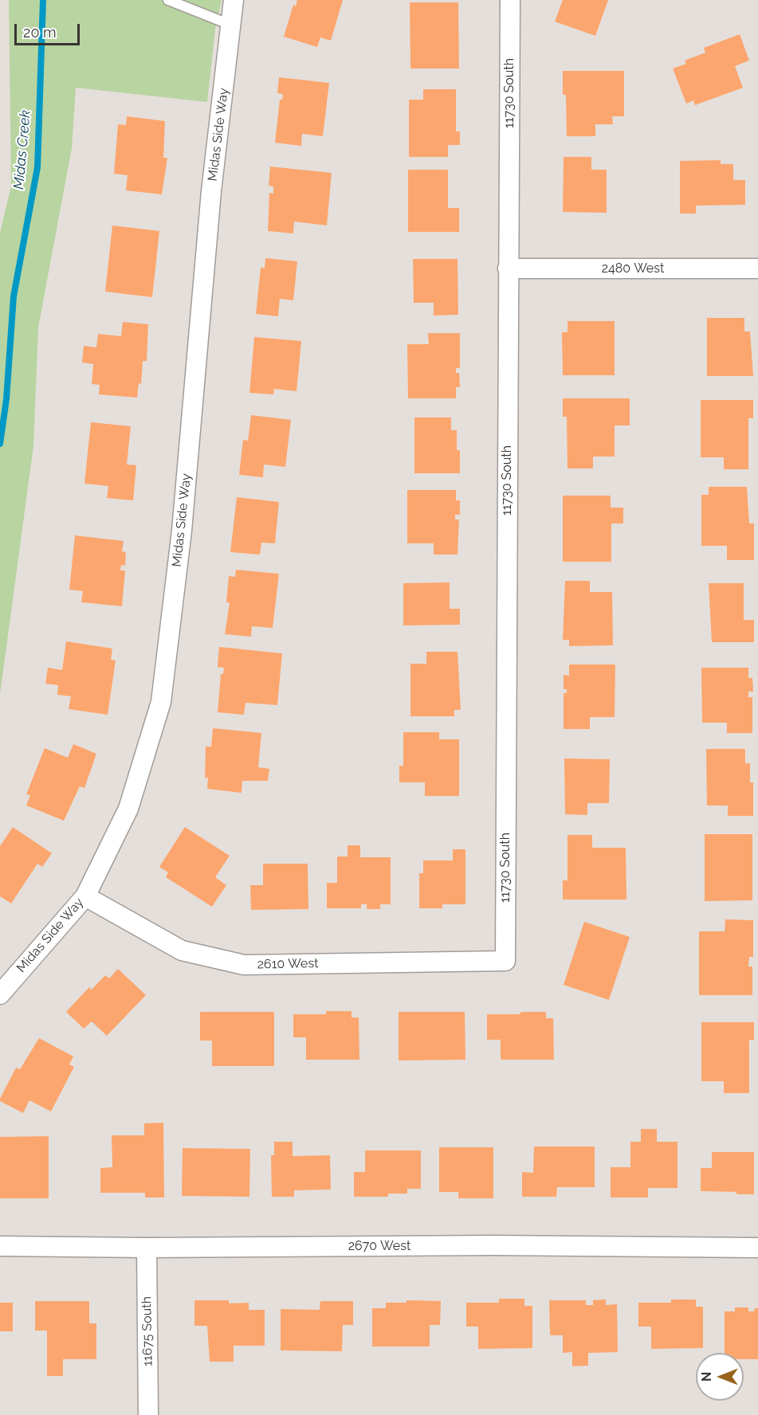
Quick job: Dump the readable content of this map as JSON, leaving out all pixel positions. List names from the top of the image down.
{
  "streets": {
    "street": [
      "11730 South",
      "Midas Side Way",
      "2480 West",
      "2610 West",
      "2670 West",
      "11675 South"
    ]
  },
  "crossings": [
    ["11730 South", "2480 West"],
    ["11730 South", "2610 West"],
    ["Midas Side Way", "2610 West"],
    ["2670 West", "11675 South"]
  ],
  "water": ["Midas Creek"],
  "scale_bar": "20 m",
  "north": "left"
}
